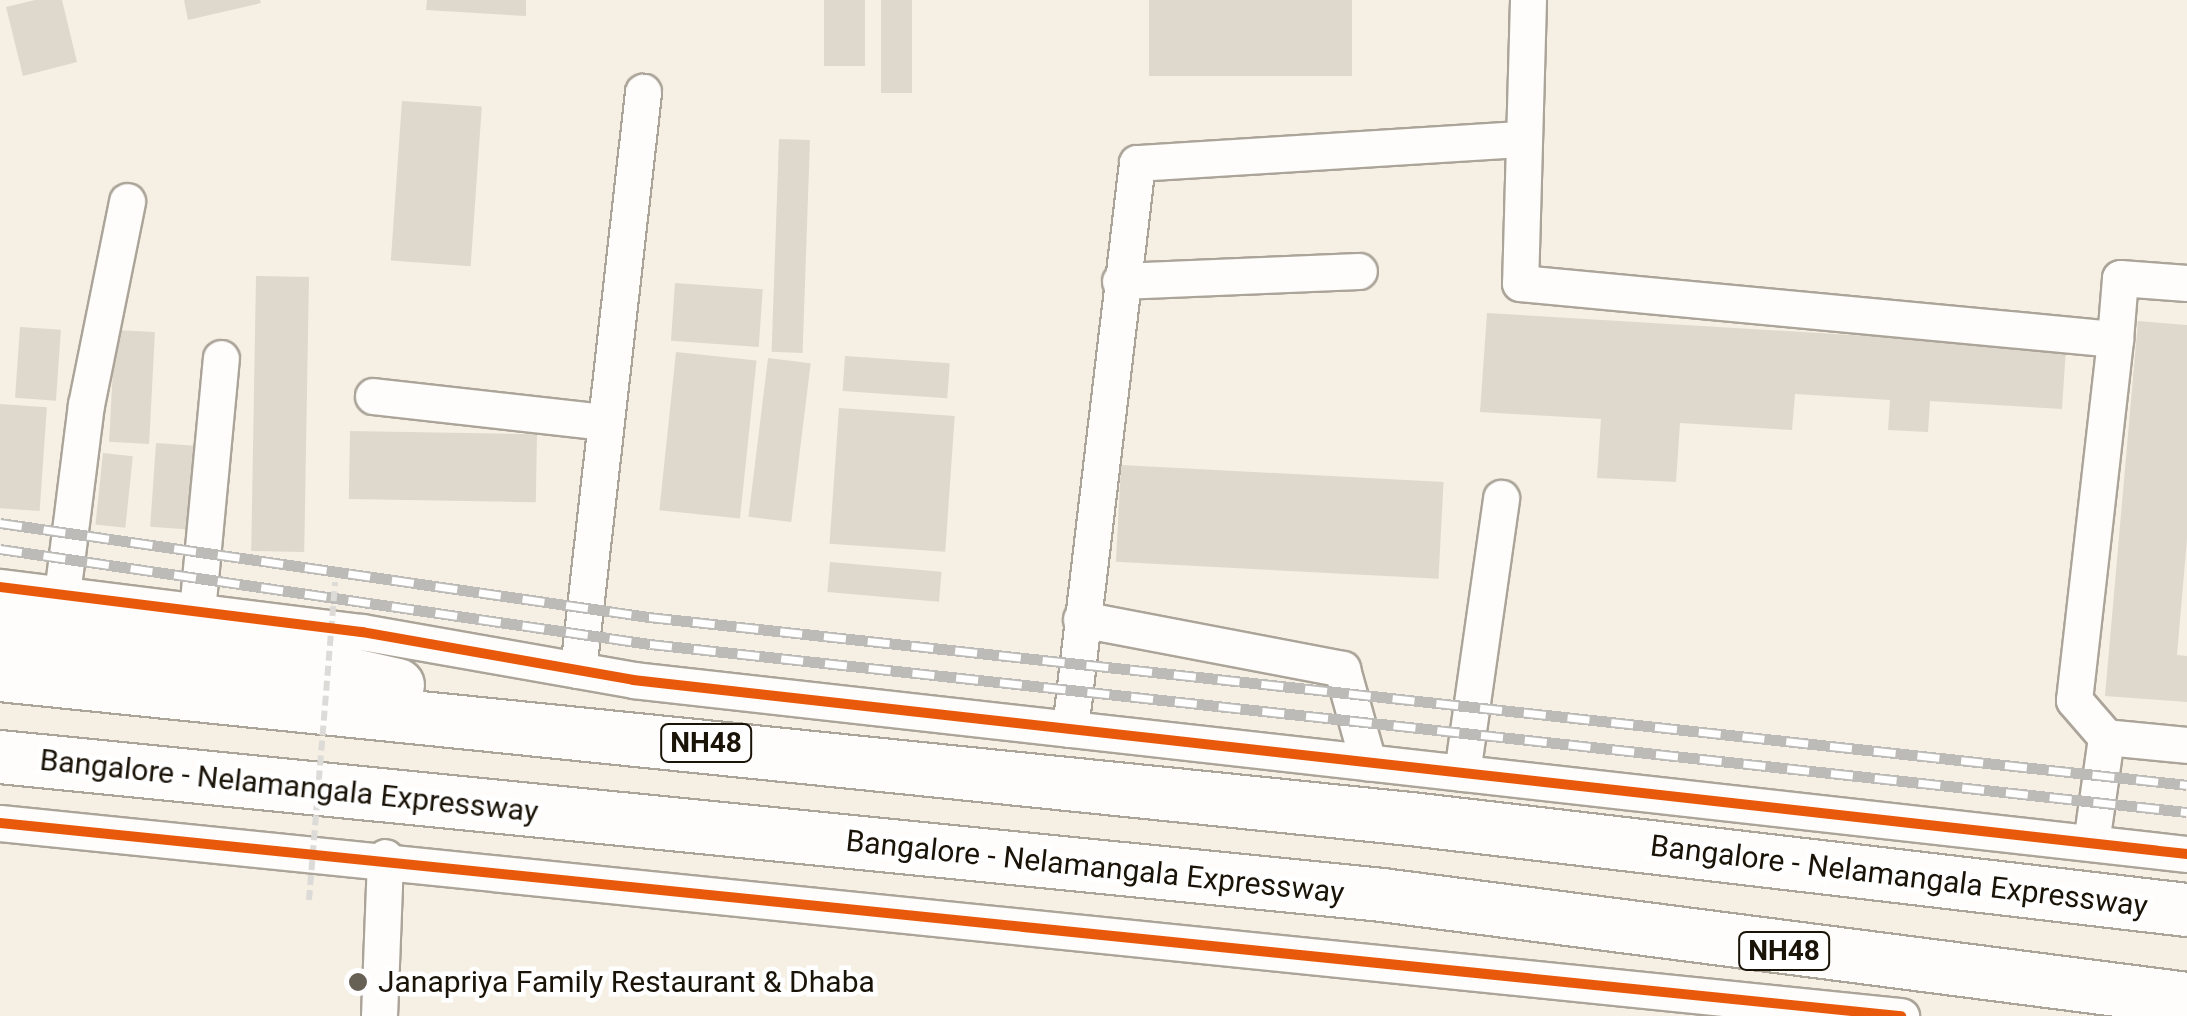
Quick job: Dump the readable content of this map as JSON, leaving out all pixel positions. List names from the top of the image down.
{
  "streets": {
    "highway": ["NH48", "Bangalore - Nelamangala Expressway"]
  },
  "places": ["Janapriya Family Restaurant & Dhaba"]
}
